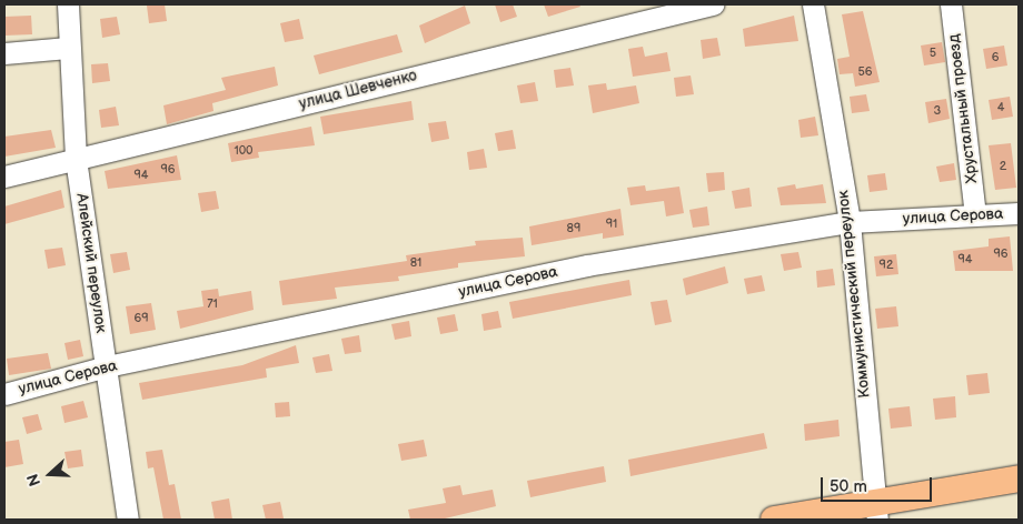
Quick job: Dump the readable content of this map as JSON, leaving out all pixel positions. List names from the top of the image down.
{
  "streets": {
    "street": [
      "улица Шевченко",
      "Хрустальный проезд",
      "улица Серова",
      "Алейский переулок",
      "Коммунистический переулок"
    ]
  },
  "crossings": [
    ["улица Шевченко", "Алейский переулок"],
    ["Хрустальный проезд", "улица Серова"],
    ["улица Серова", "Алейский переулок"],
    ["улица Серова", "Коммунистический переулок"]
  ],
  "house_numbers": [
    "5",
    "6",
    "56",
    "4",
    "3",
    "100",
    "2",
    "96",
    "94",
    "91",
    "89",
    "96",
    "94",
    "81",
    "92",
    "71",
    "69"
  ],
  "scale_bar": "50 m",
  "north": "left"
}
